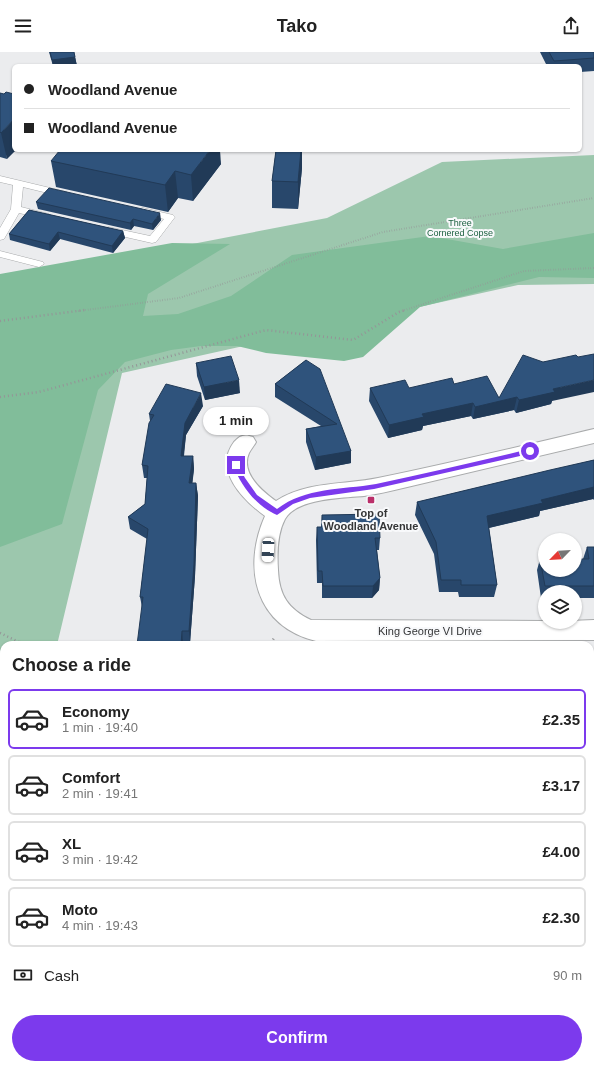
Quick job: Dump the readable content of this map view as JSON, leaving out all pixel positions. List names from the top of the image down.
{
  "streets": {
    "street": ["King George VI Drive"]
  },
  "parks": ["Three Cornered Copse"],
  "places": {
    "transit": ["Top of Woodland Avenue"]
  },
  "north": "bottom left",
  "page": {
    "header": "Tako",
    "banner": ["Woodland Avenue", "Woodland Avenue"],
    "bubble": "1 min",
    "heading": "Choose a ride",
    "list": [
      {
        "name": "Economy",
        "note": "1 min · 19:40",
        "value": "£2.35"
      },
      {
        "name": "Comfort",
        "note": "2 min · 19:41",
        "value": "£3.17"
      },
      {
        "name": "XL",
        "note": "3 min · 19:42",
        "value": "£4.00"
      },
      {
        "name": "Moto",
        "note": "4 min · 19:43",
        "value": "£2.30"
      }
    ],
    "pay": ["Cash", "90 m"],
    "buttons": "Confirm"
  }
}
